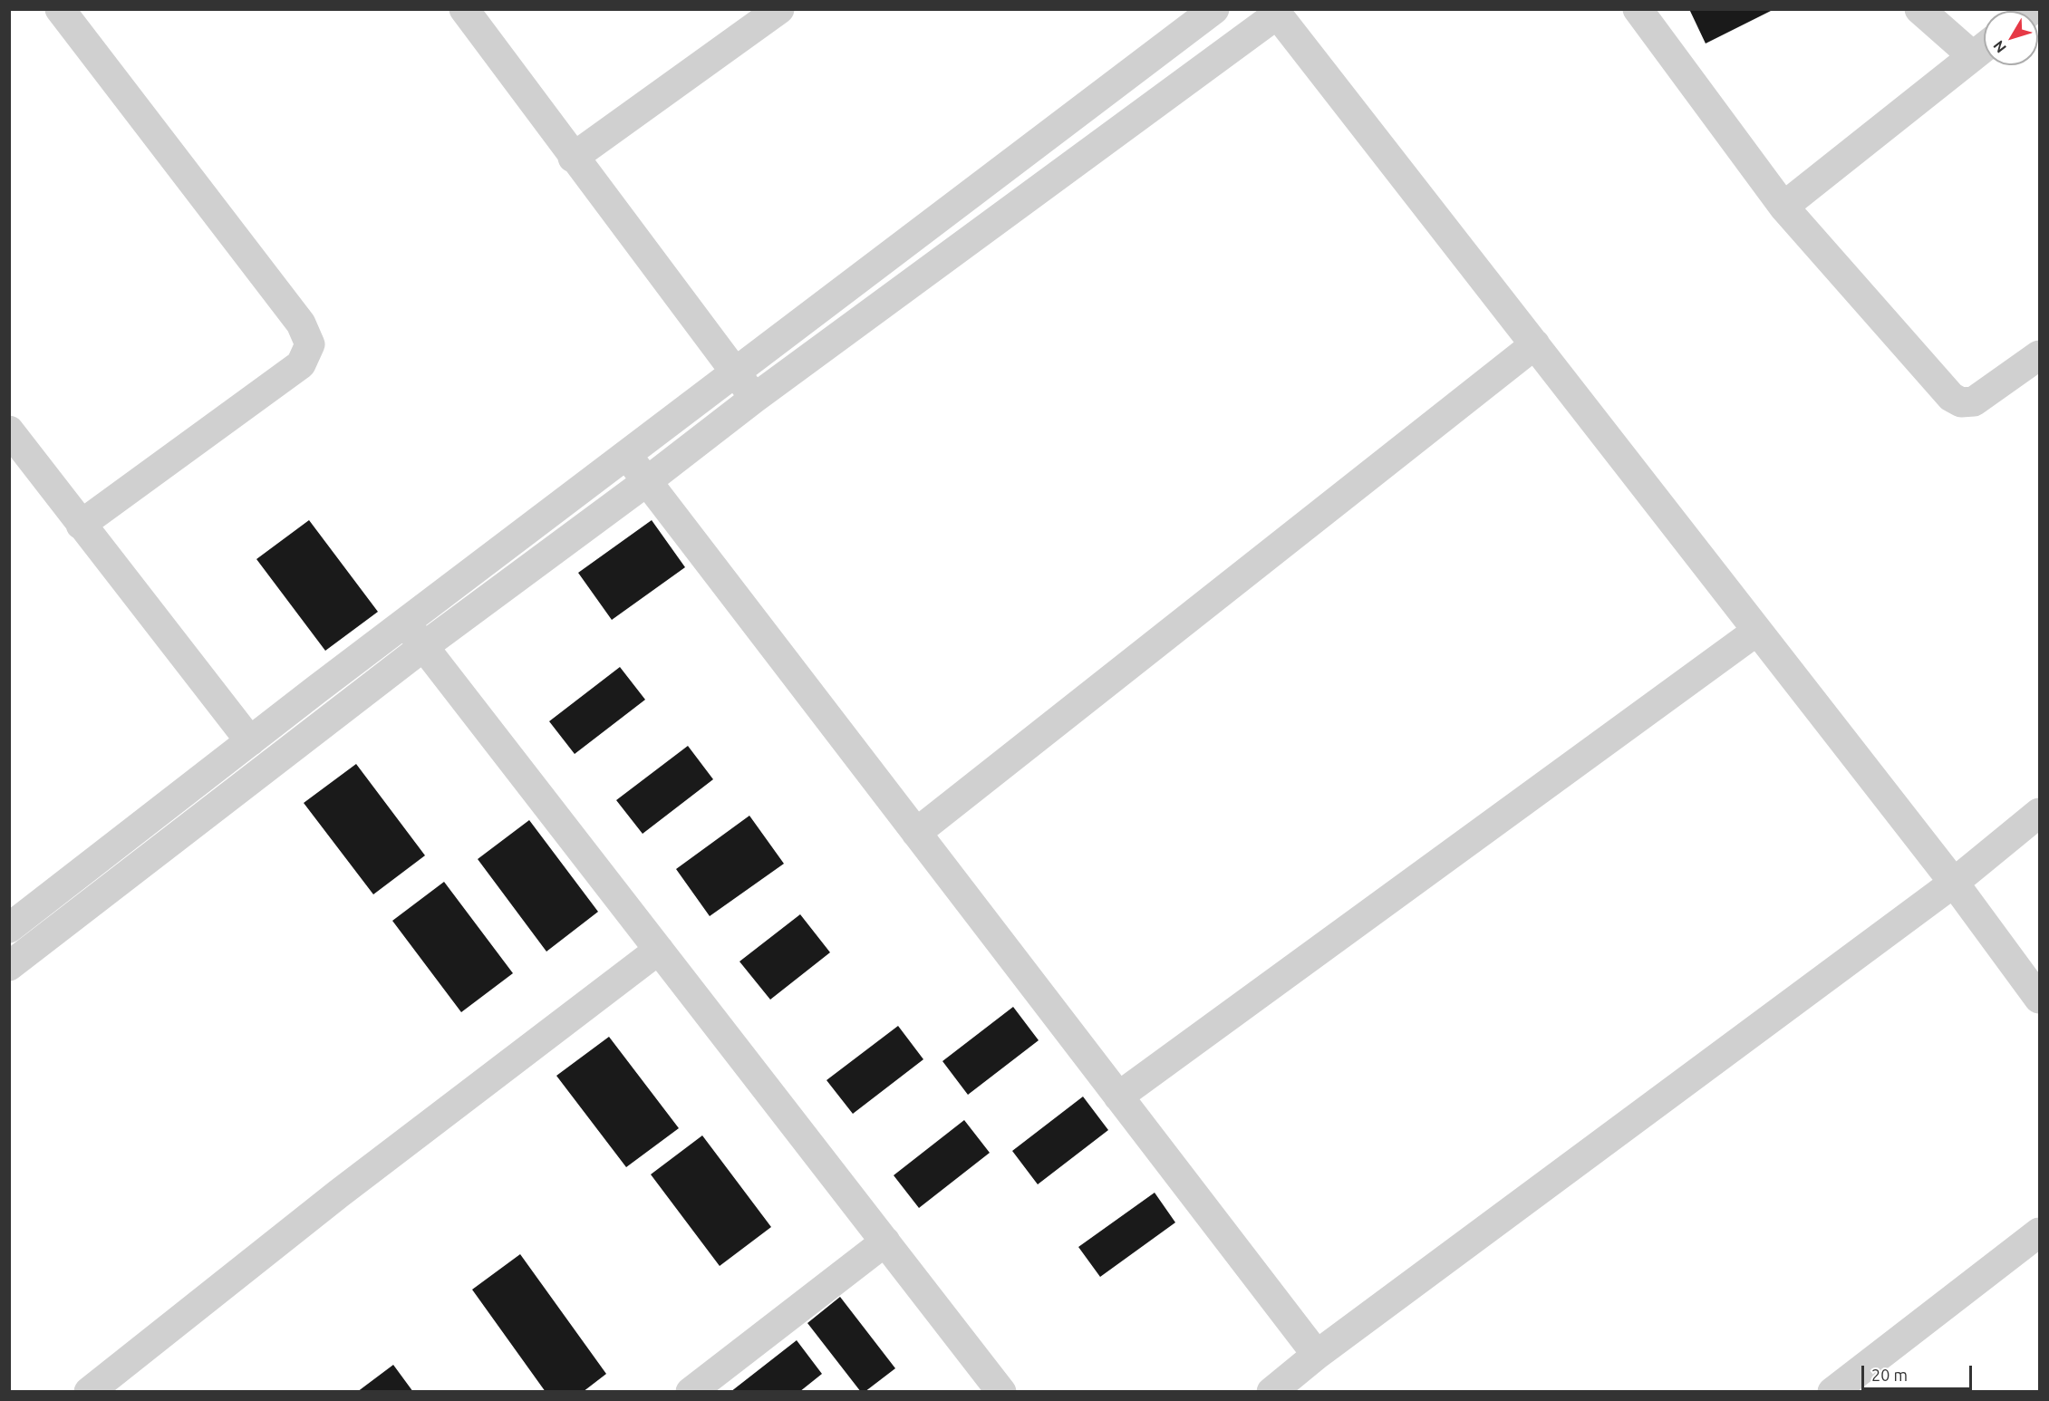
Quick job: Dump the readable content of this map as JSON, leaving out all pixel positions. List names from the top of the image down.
{
  "scale_bar": "20 m",
  "north": "bottom left"
}
